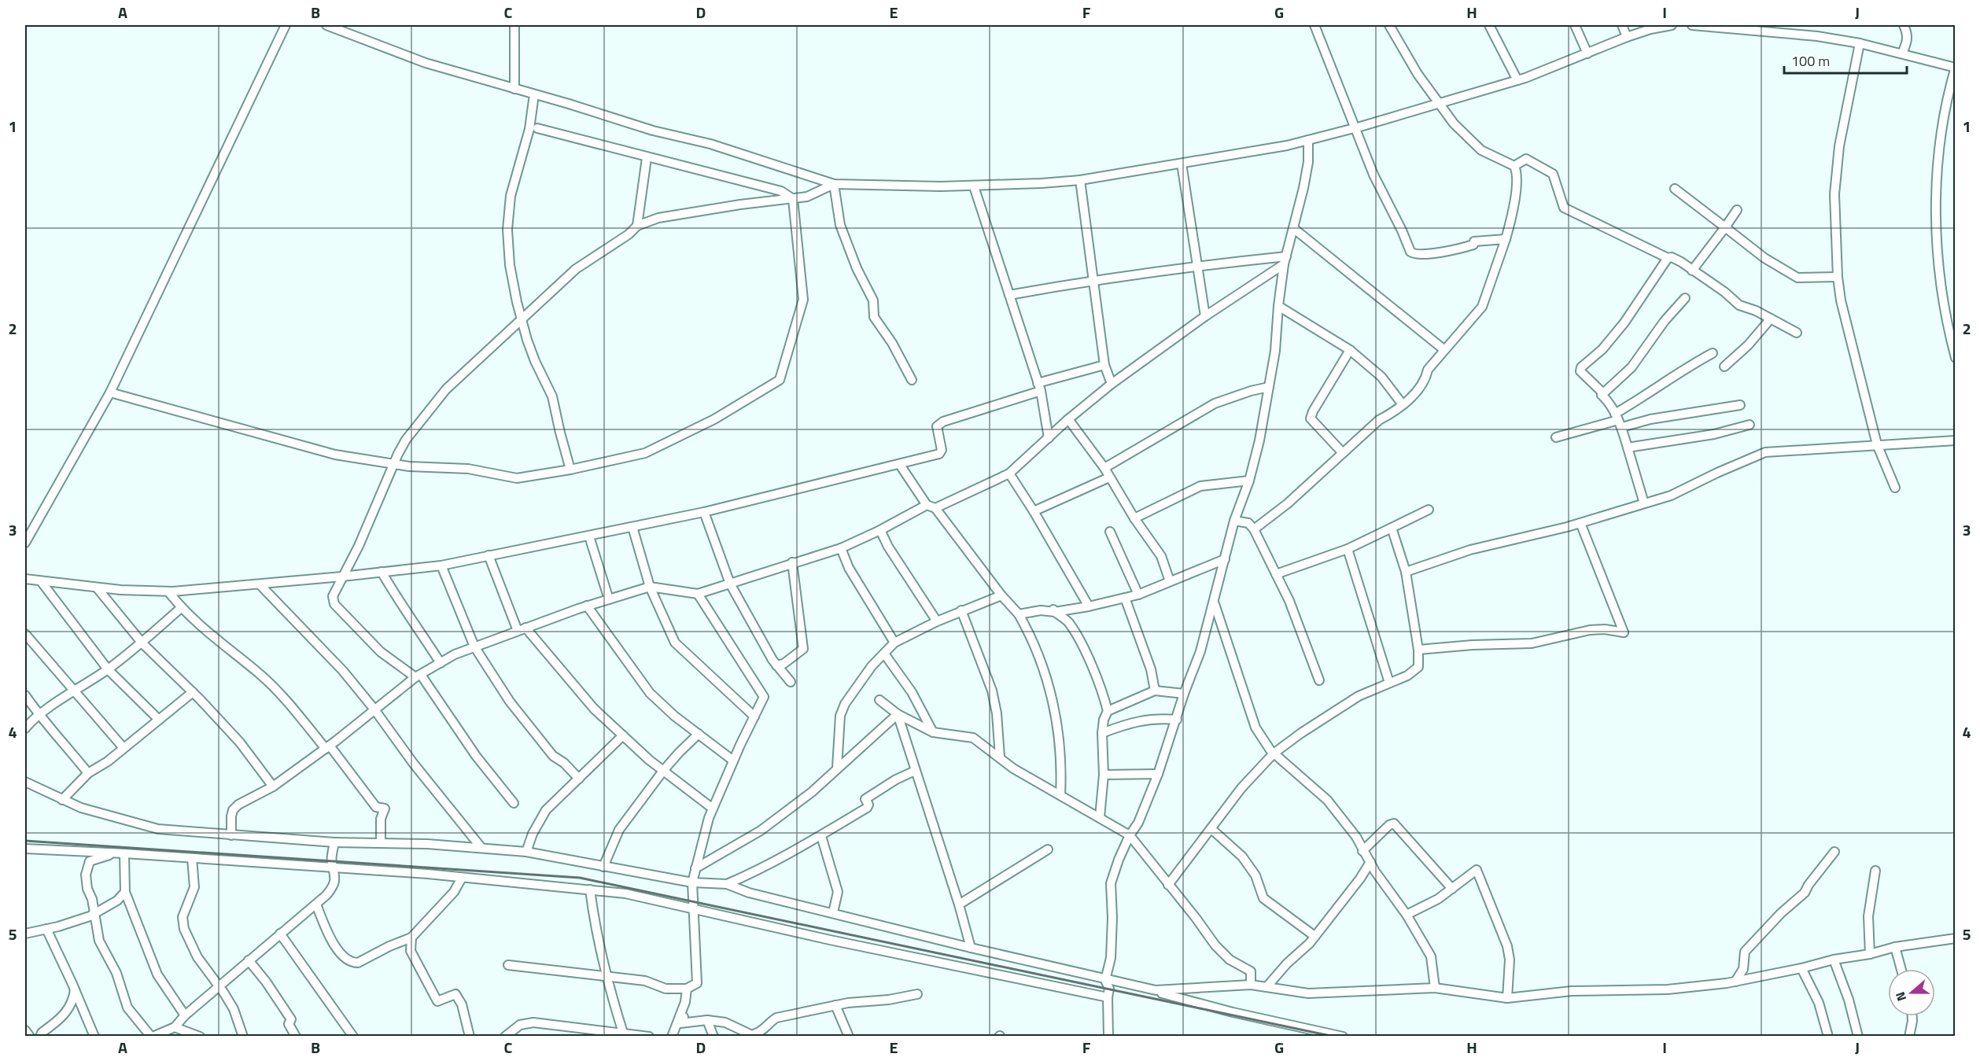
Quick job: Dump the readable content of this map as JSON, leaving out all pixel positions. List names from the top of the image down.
{
  "scale_bar": "100 m",
  "north": "left",
  "grid": {
    "columns": [
      "A",
      "B",
      "C",
      "D",
      "E",
      "F",
      "G",
      "H",
      "I",
      "J"
    ],
    "rows": [
      "1",
      "2",
      "3",
      "4",
      "5"
    ]
  }
}
